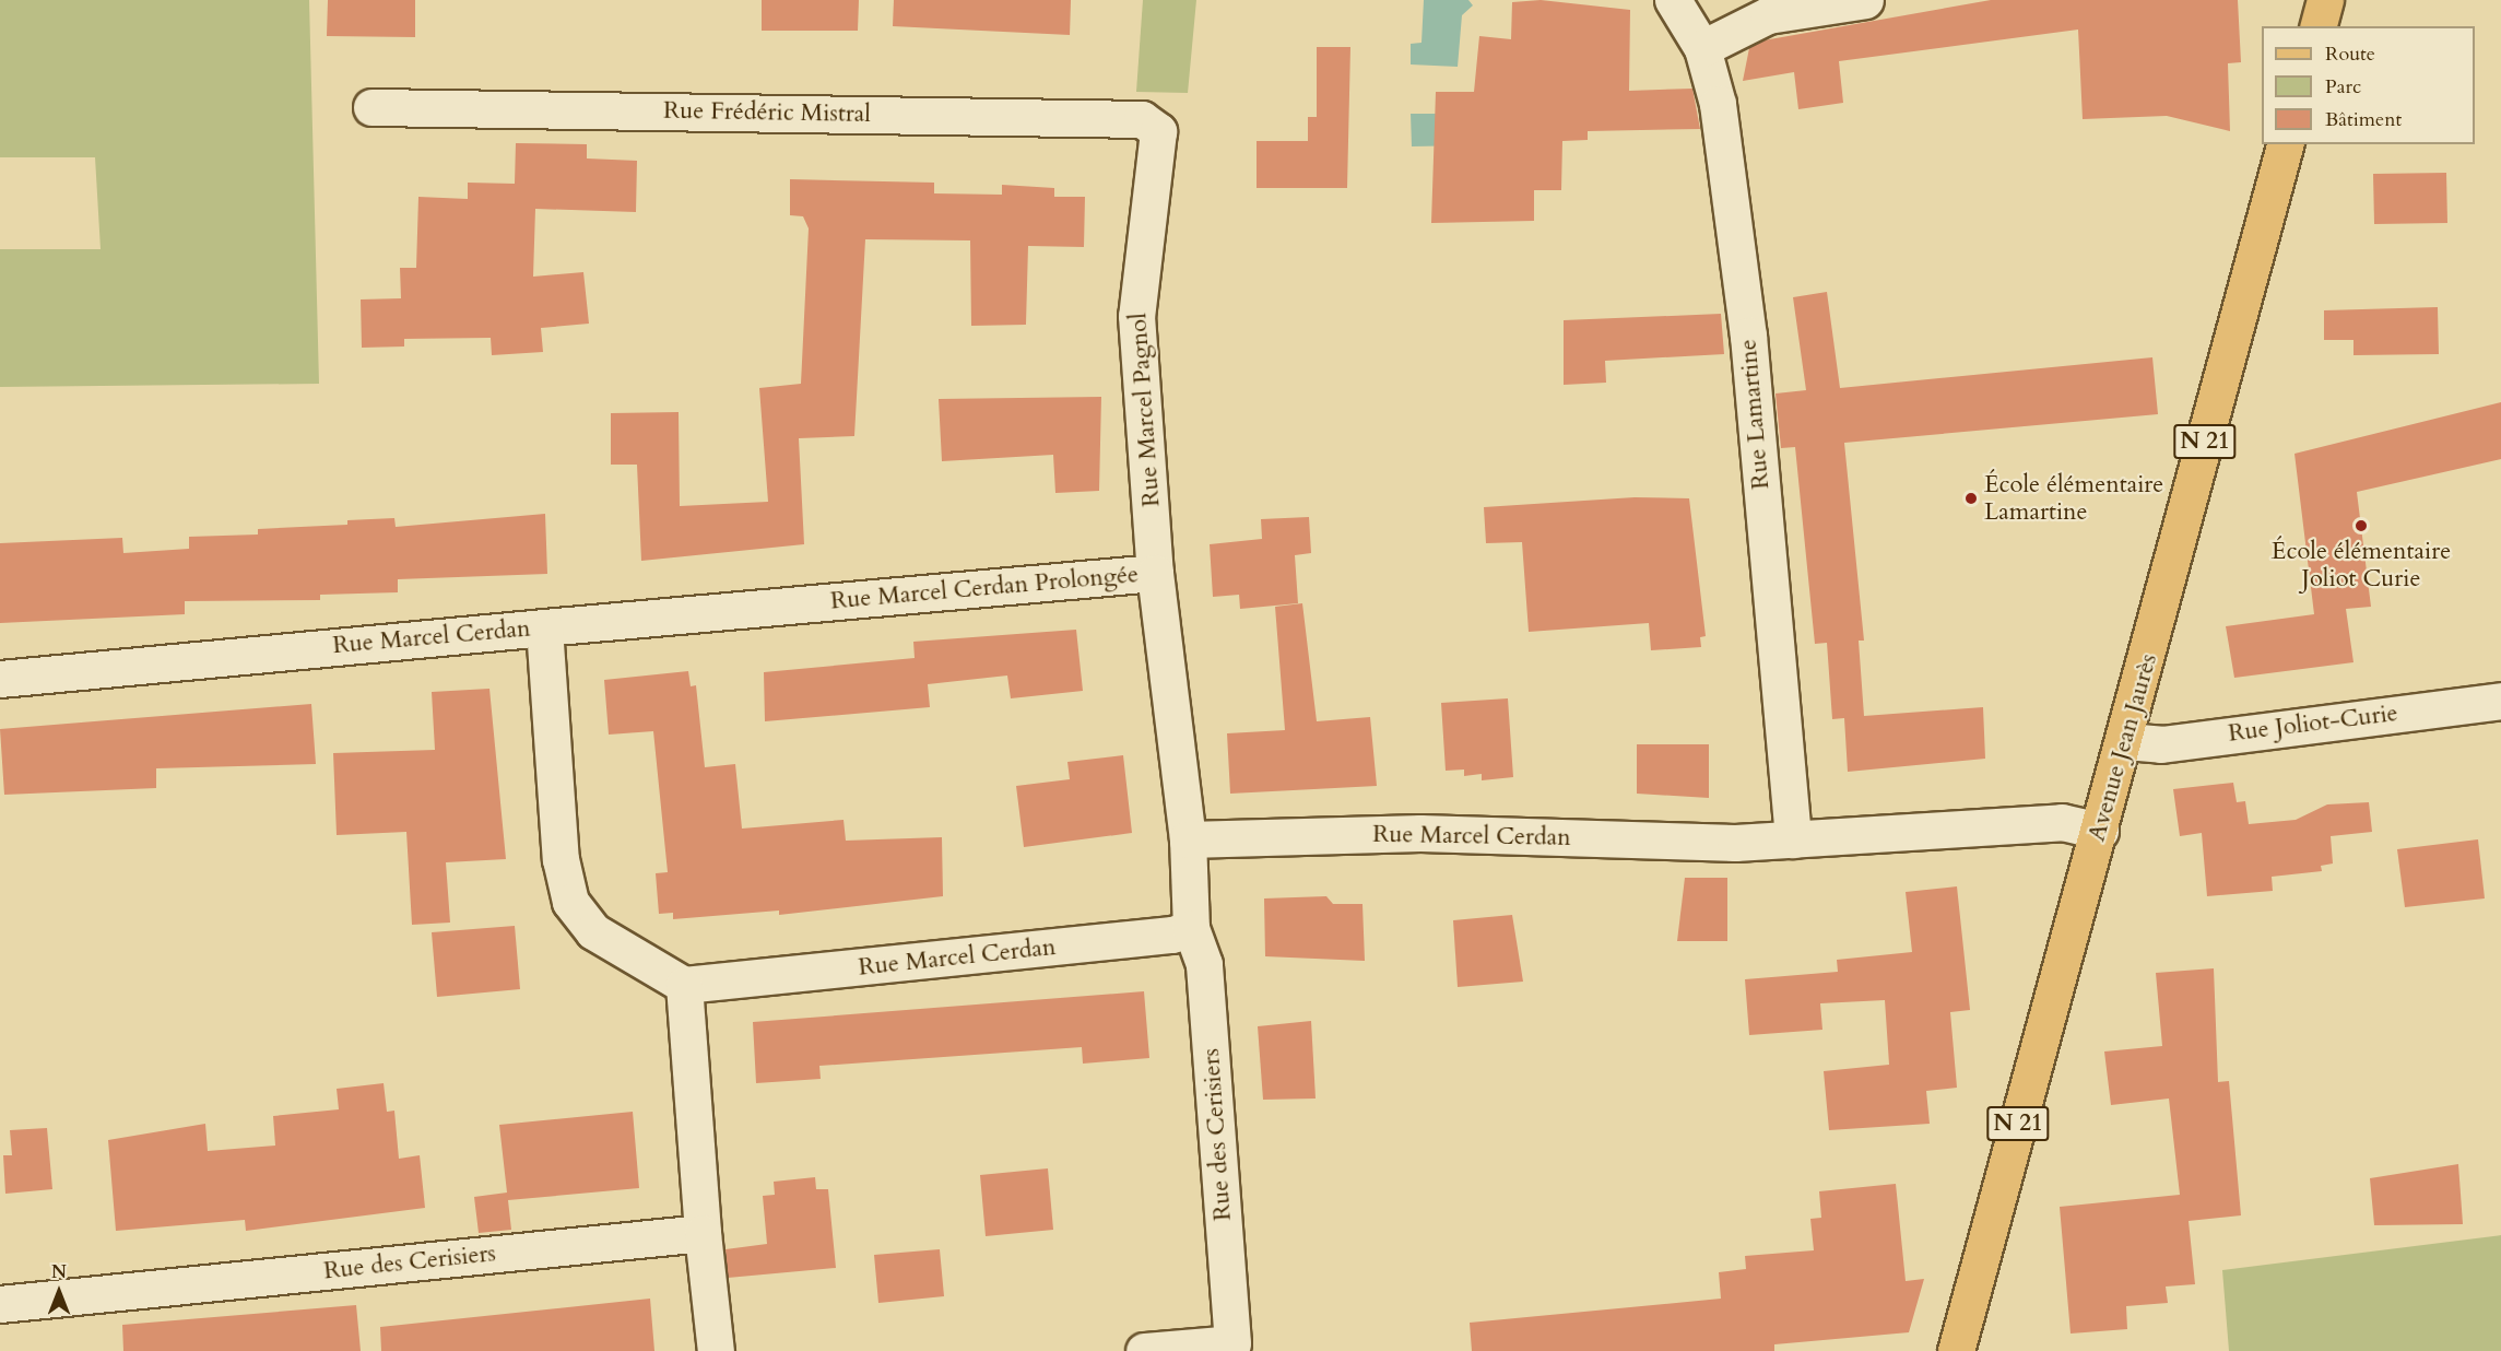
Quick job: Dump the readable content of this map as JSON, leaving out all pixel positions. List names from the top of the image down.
{
  "streets": {
    "main road": ["N 21", "Avenue Jean Jaurès"],
    "street": [
      "Rue Frédéric Mistral",
      "Rue Marcel Pagnol",
      "Rue Lamartine",
      "Rue Marcel Cerdan Prolongée",
      "Rue Marcel Cerdan",
      "Rue Joliot-Curie",
      "Rue des Cerisiers"
    ]
  },
  "crossings": [
    ["Rue Frédéric Mistral", "Rue Marcel Pagnol"],
    ["Rue Marcel Pagnol", "Rue Marcel Cerdan Prolongée"],
    ["Rue Lamartine", "Rue Marcel Cerdan"],
    ["Rue Marcel Cerdan Prolongée", "Rue Marcel Cerdan"],
    ["Rue Marcel Cerdan", "Avenue Jean Jaurès"],
    ["Rue Marcel Cerdan", "Rue des Cerisiers"],
    ["Rue Joliot-Curie", "Avenue Jean Jaurès"]
  ],
  "places": ["École élémentaire Lamartine", "École élémentaire Joliot Curie"],
  "legend": ["Route", "Parc", "Bâtiment"],
  "north": "top"
}
